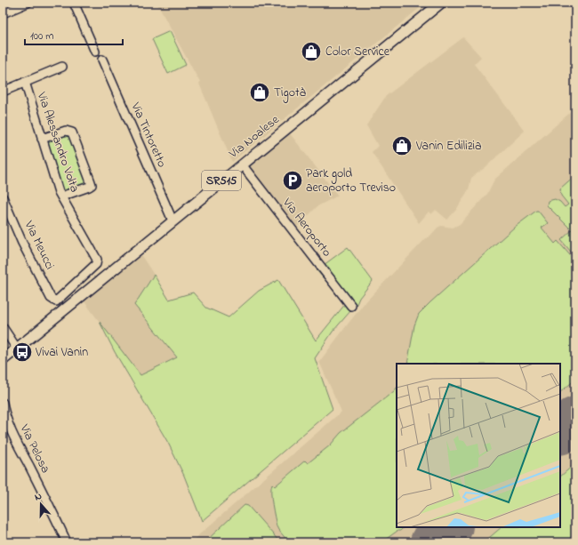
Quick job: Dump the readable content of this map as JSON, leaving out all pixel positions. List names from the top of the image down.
{
  "streets": {
    "main road": ["Via Noalese", "SR515"],
    "street": [
      "Via Tintoretto",
      "Via Alessandro Volta",
      "Via Aeroporto",
      "Via Meucci",
      "Via Pelosa"
    ]
  },
  "crossings": [
    ["Via Tintoretto", "Via Noalese"],
    ["Via Noalese", "Via Aeroporto"],
    ["Via Alessandro Volta", "Via Meucci"]
  ],
  "places": {
    "shop": ["Color Service", "Tigotà", "Vanin Edilizia"],
    "parking": ["Park gold aeroporto Treviso"],
    "bus stop": ["Vivai Vanin"]
  },
  "scale_bar": "100 m",
  "north": "top"
}
